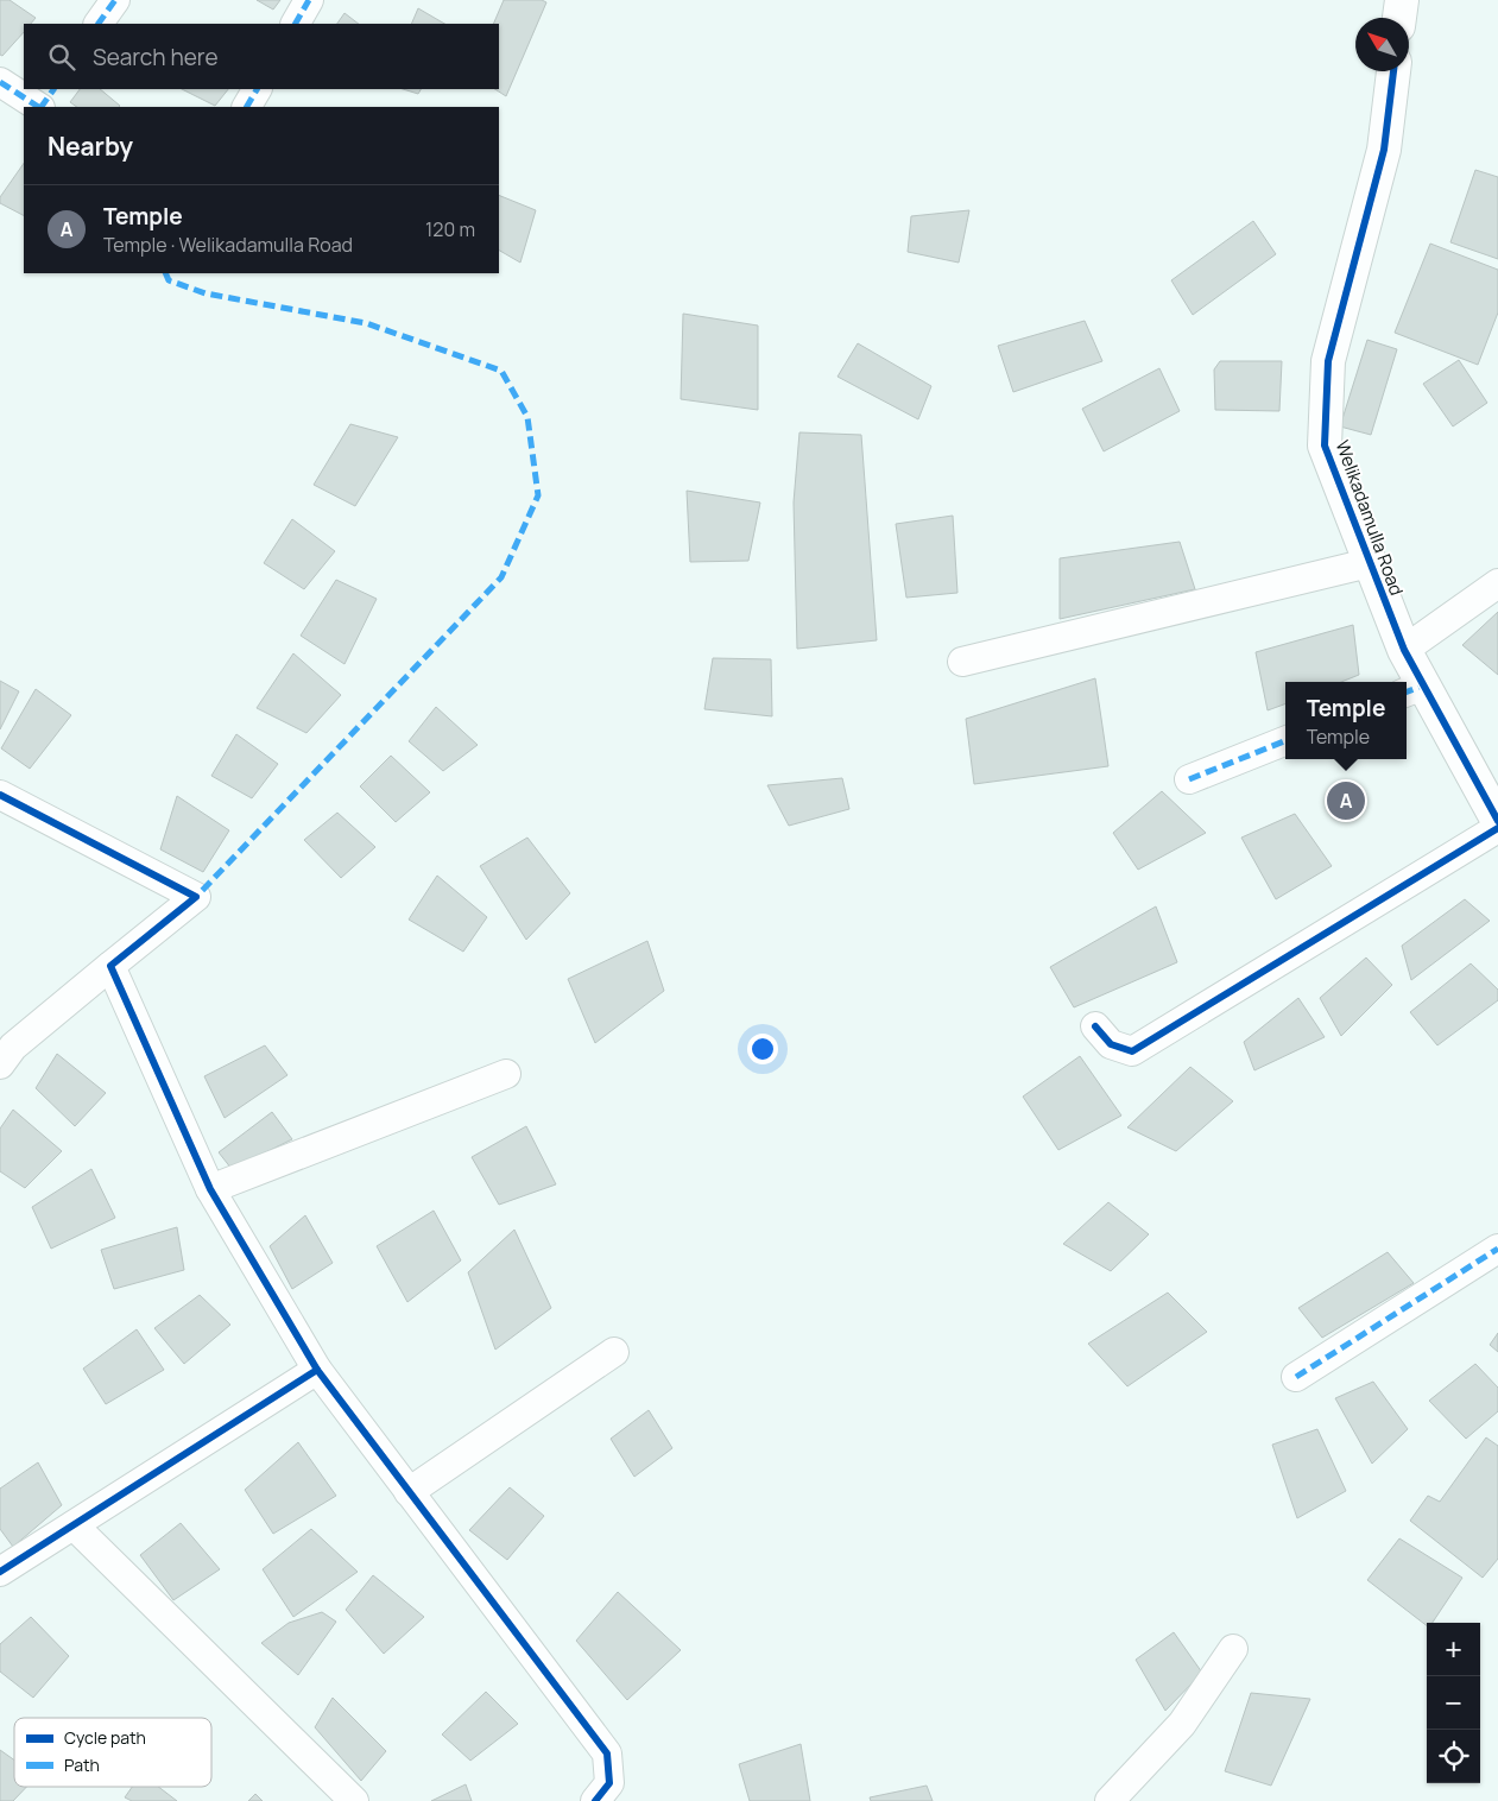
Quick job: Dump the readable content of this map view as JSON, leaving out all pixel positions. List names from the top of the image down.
{
  "streets": {
    "street": ["Welikadamulla Road"]
  },
  "legend": ["Cycle path", "Path"],
  "north": "top left",
  "page": {
    "search": "Search here",
    "heading": "Nearby",
    "list": [
      {
        "mark": "A",
        "name": "Temple",
        "note": "Temple · Welikadamulla Road",
        "value": "120 m"
      }
    ],
    "popup": ["Temple", "Temple"],
    "pins": "A",
    "map_buttons": ["+", "−"]
  }
}
